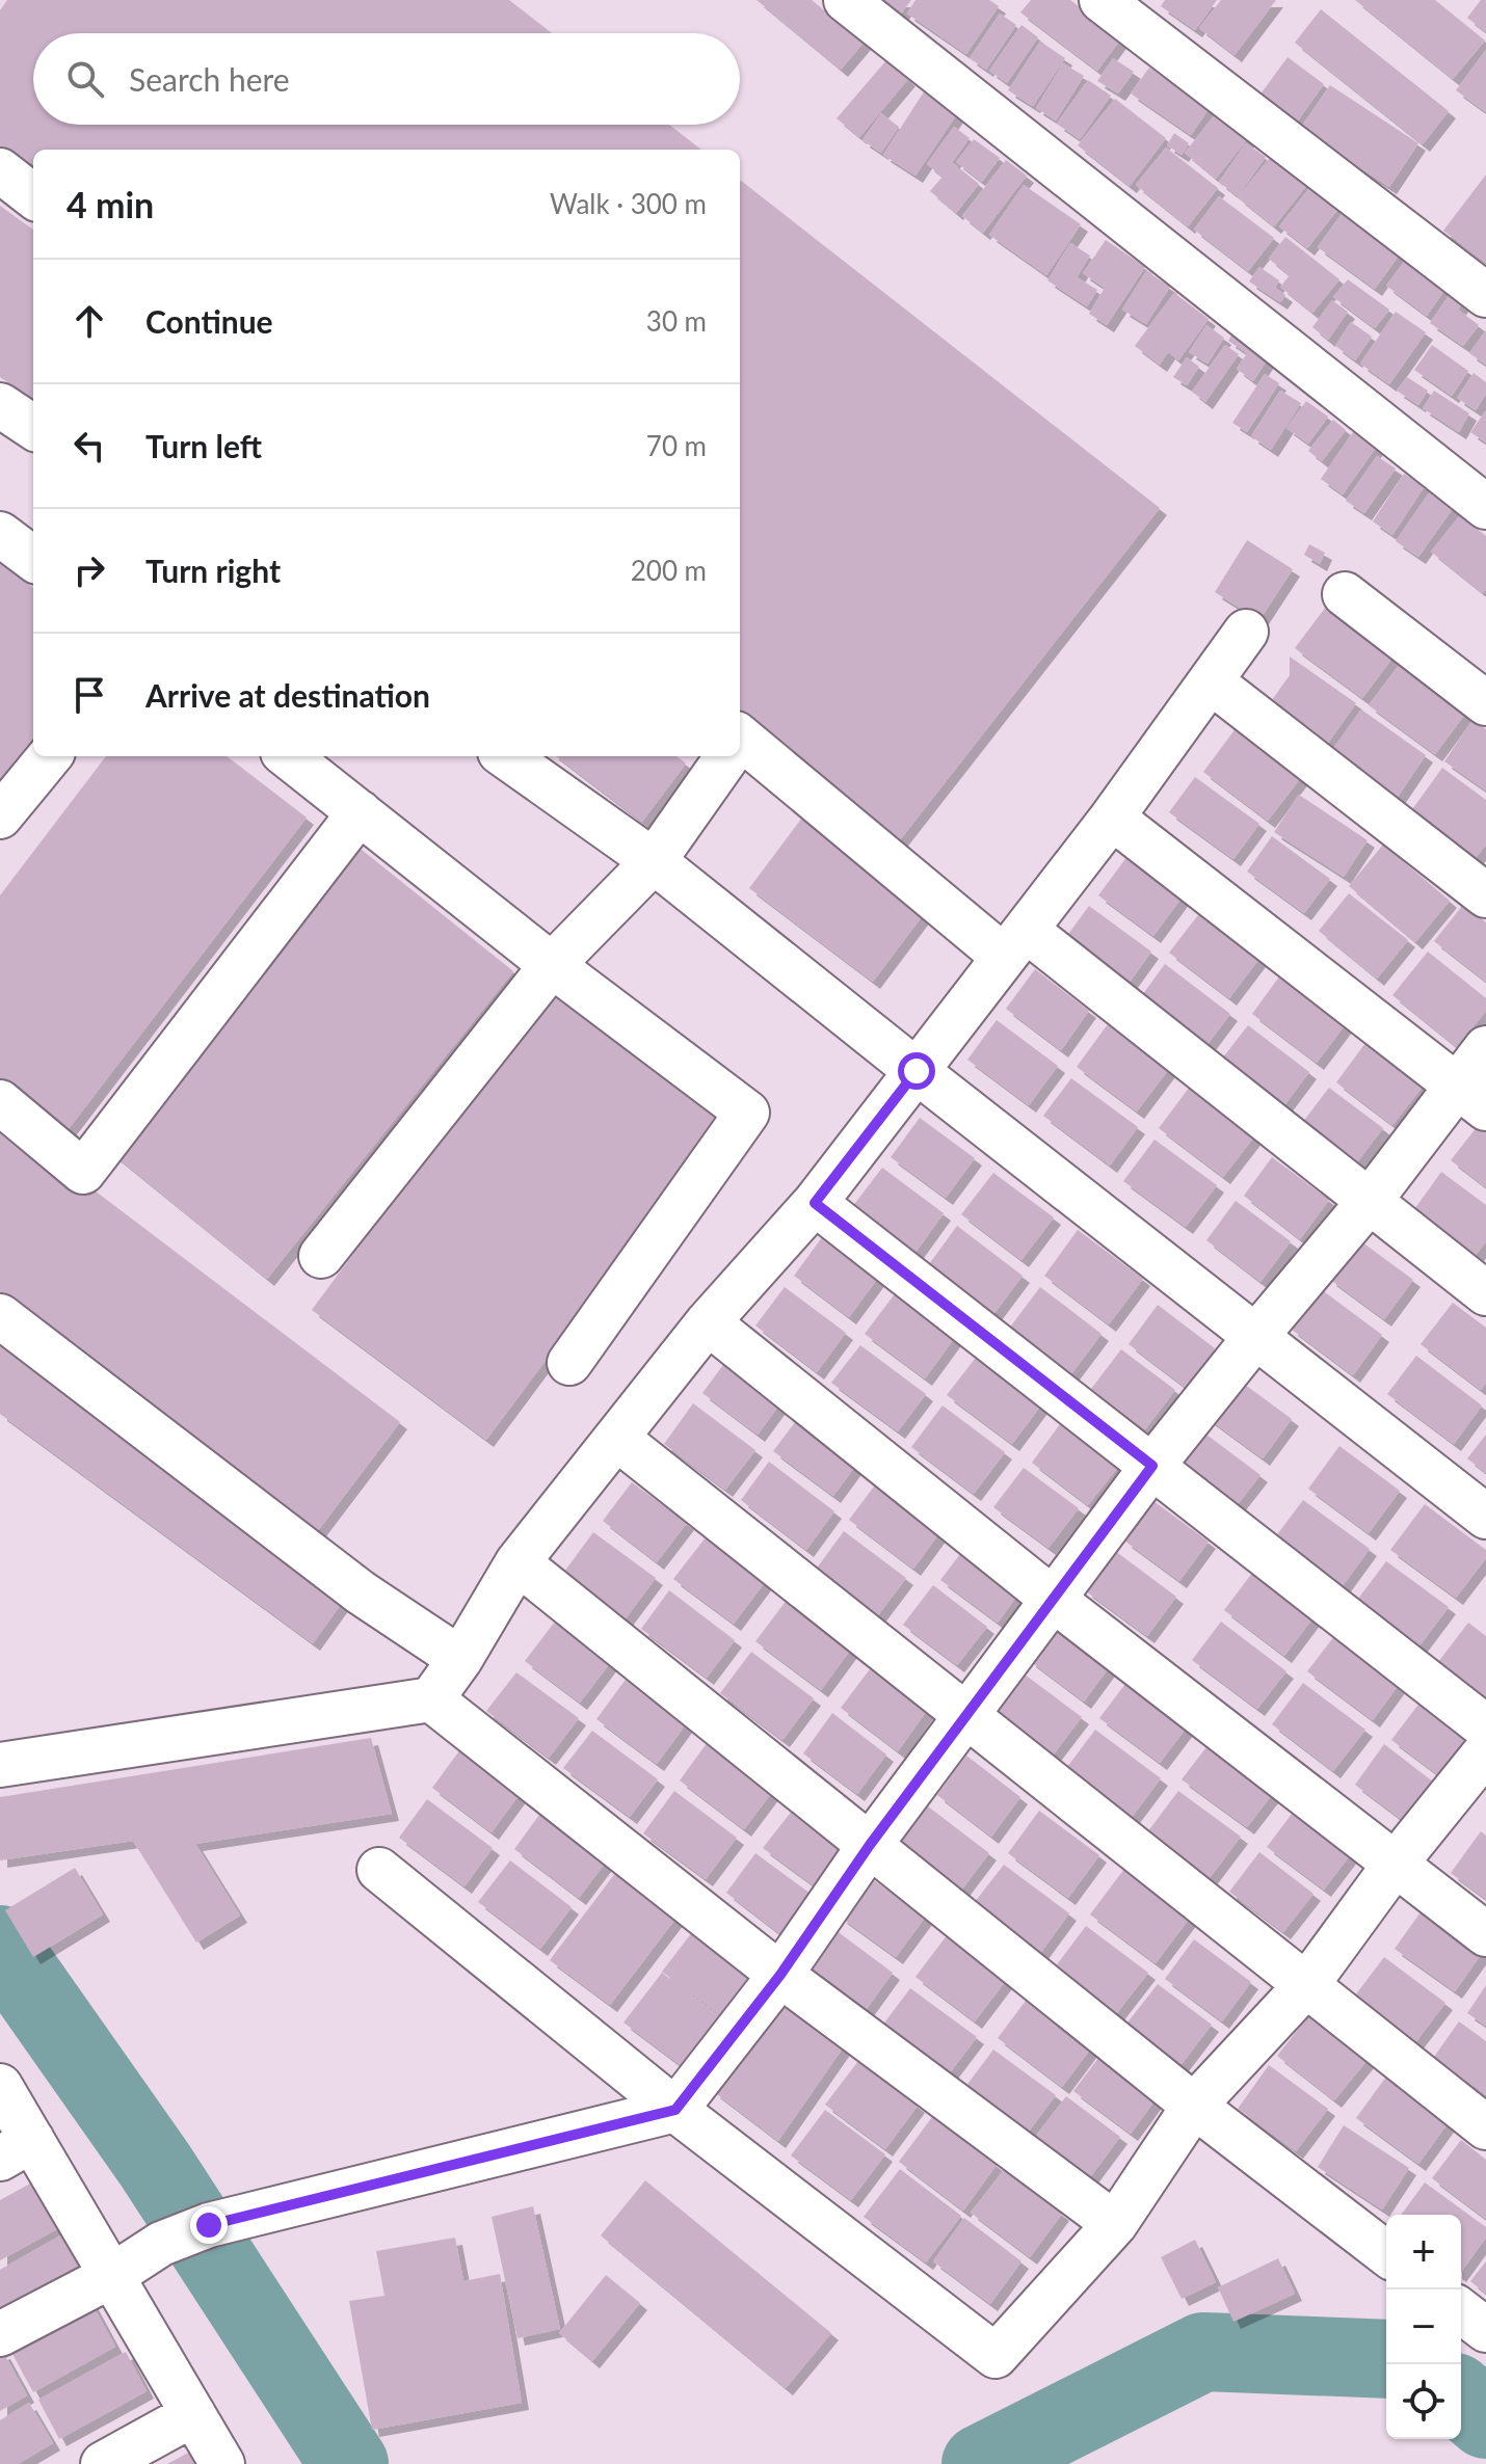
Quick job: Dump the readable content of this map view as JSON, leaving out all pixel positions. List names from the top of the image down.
{
  "page": {
    "search": "Search here",
    "heading": ["4 min", "Walk · 300 m"],
    "list": [
      ["Continue", "30 m"],
      ["Turn left", "70 m"],
      ["Turn right", "200 m"],
      "Arrive at destination"
    ],
    "map_buttons": ["+", "−"]
  }
}
